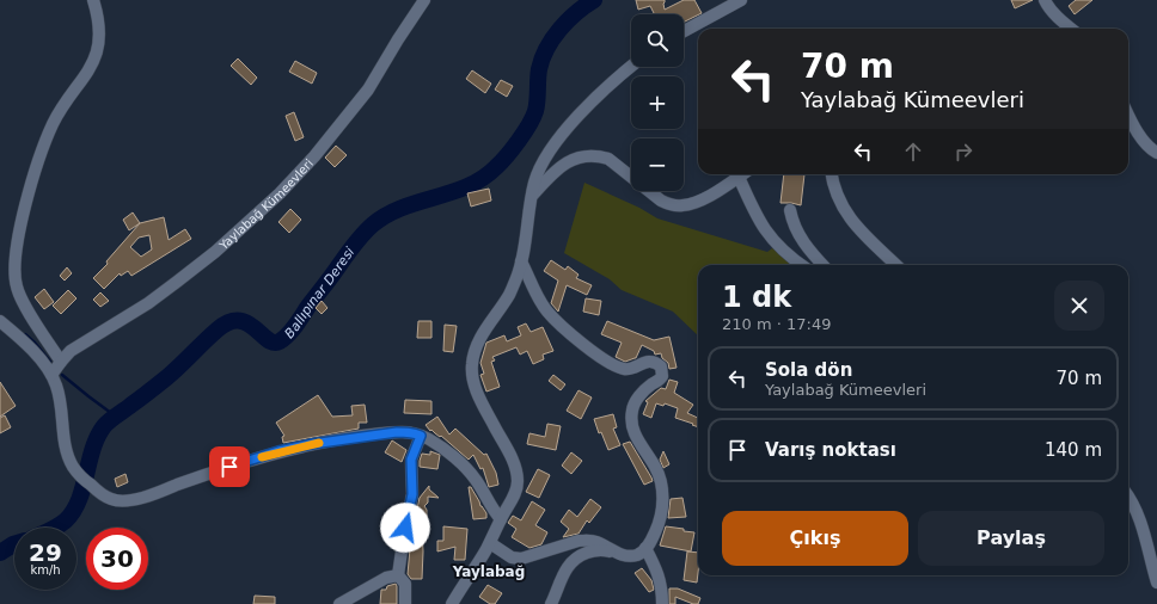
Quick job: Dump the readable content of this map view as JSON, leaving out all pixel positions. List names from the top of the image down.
{
  "streets": {
    "street": ["Yaylabağ Kümeevleri"]
  },
  "districts": ["Yaylabağ"],
  "water": ["Ballıpınar Deresi"],
  "page": {
    "map_buttons": ["+", "−"],
    "turn": ["70 m", "Yaylabağ Kümeevleri"],
    "heading": ["1 dk", "210 m · 17:49"],
    "list": [
      {
        "name": "Sola dön",
        "note": "Yaylabağ Kümeevleri",
        "value": "70 m"
      },
      {
        "name": "Varış noktası",
        "value": "140 m"
      }
    ],
    "buttons": ["Çıkış", "Paylaş"],
    "speed": "29 km/h",
    "limit": "30"
  }
}
